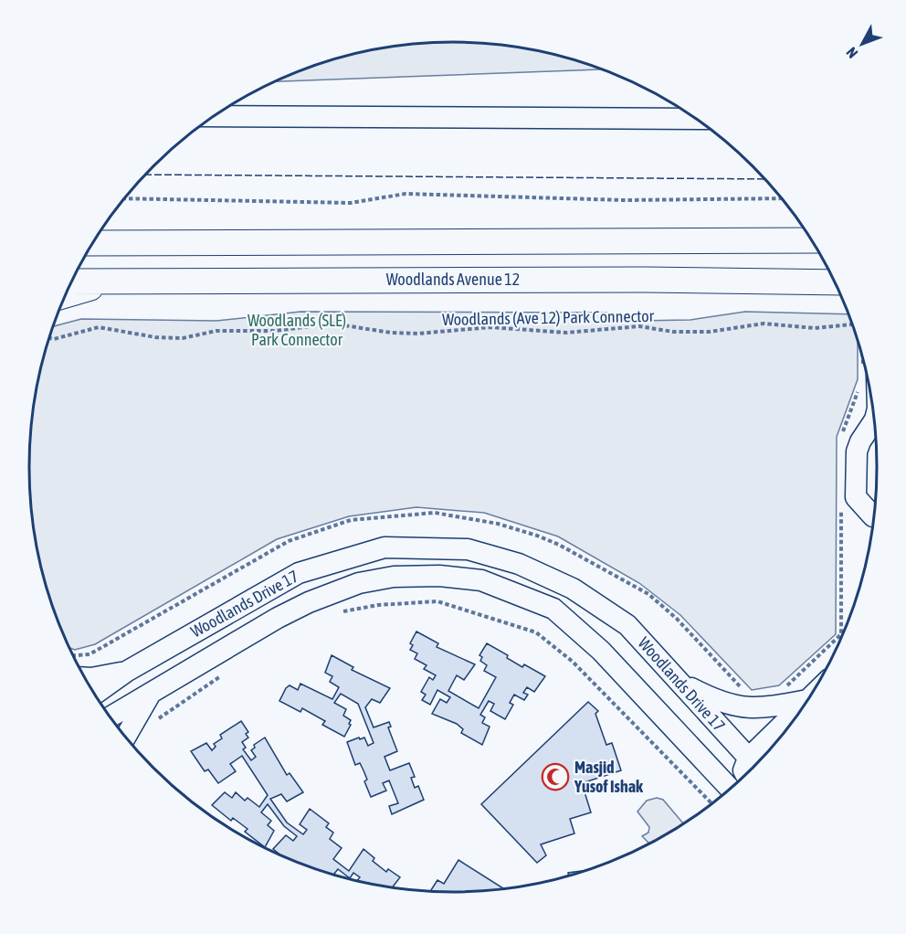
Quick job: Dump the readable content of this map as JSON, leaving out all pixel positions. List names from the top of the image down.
{
  "streets": {
    "main road": ["Woodlands Avenue 12"],
    "street": ["Woodlands Drive 17"],
    "path": ["Woodlands (Ave 12) Park Connector"]
  },
  "parks": ["Woodlands (SLE) Park Connector"],
  "places": {
    "mosque": ["Masjid Yusof Ishak"]
  },
  "north": "bottom left"
}
